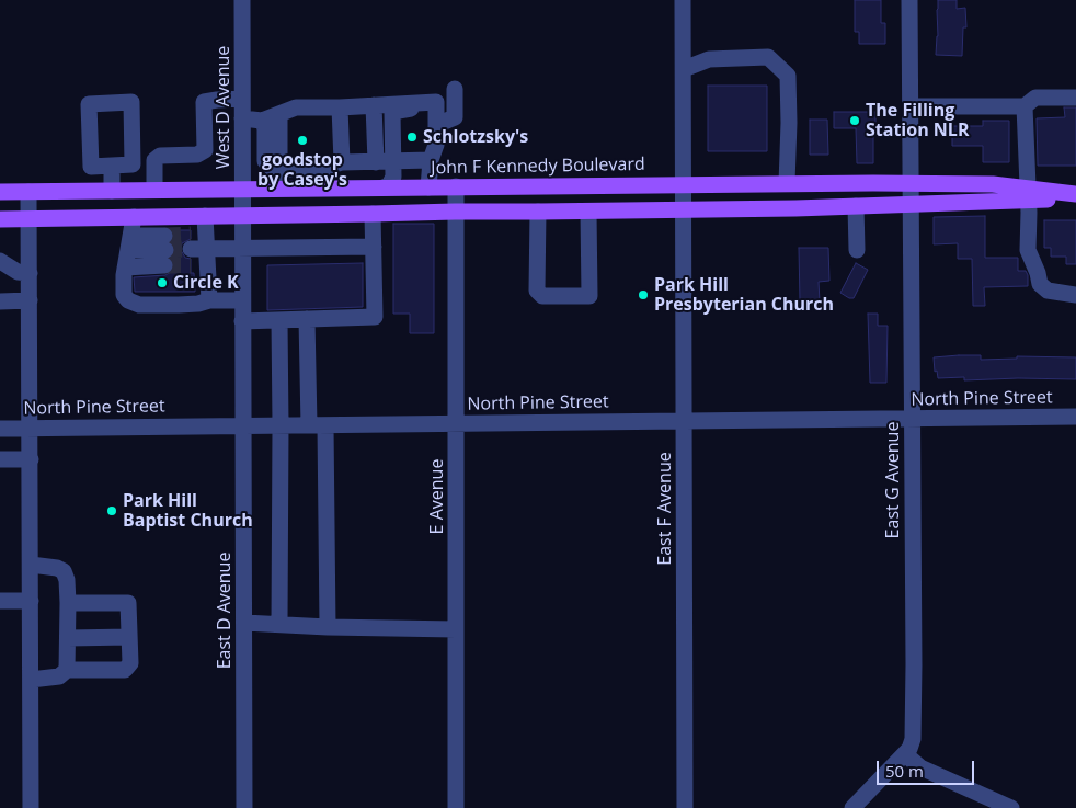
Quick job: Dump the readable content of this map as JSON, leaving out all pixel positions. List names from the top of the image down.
{
  "streets": {
    "main road": ["John F Kennedy Boulevard"],
    "street": [
      "West D Avenue",
      "North Pine Street",
      "East G Avenue",
      "E Avenue",
      "East F Avenue",
      "East D Avenue"
    ]
  },
  "crossings": [
    ["West D Avenue", "John F Kennedy Boulevard"],
    ["West D Avenue", "East D Avenue"],
    ["John F Kennedy Boulevard", "East G Avenue"],
    ["John F Kennedy Boulevard", "E Avenue"],
    ["John F Kennedy Boulevard", "East F Avenue"],
    ["John F Kennedy Boulevard", "East D Avenue"],
    ["North Pine Street", "East G Avenue"],
    ["North Pine Street", "E Avenue"],
    ["North Pine Street", "East F Avenue"],
    ["North Pine Street", "East D Avenue"]
  ],
  "places": [
    "The Filling Station NLR",
    "Schlotzsky's",
    "goodstop by Casey's",
    "Circle K",
    "Park Hill Presbyterian Church",
    "Park Hill Baptist Church"
  ],
  "scale_bar": "50 m"
}
